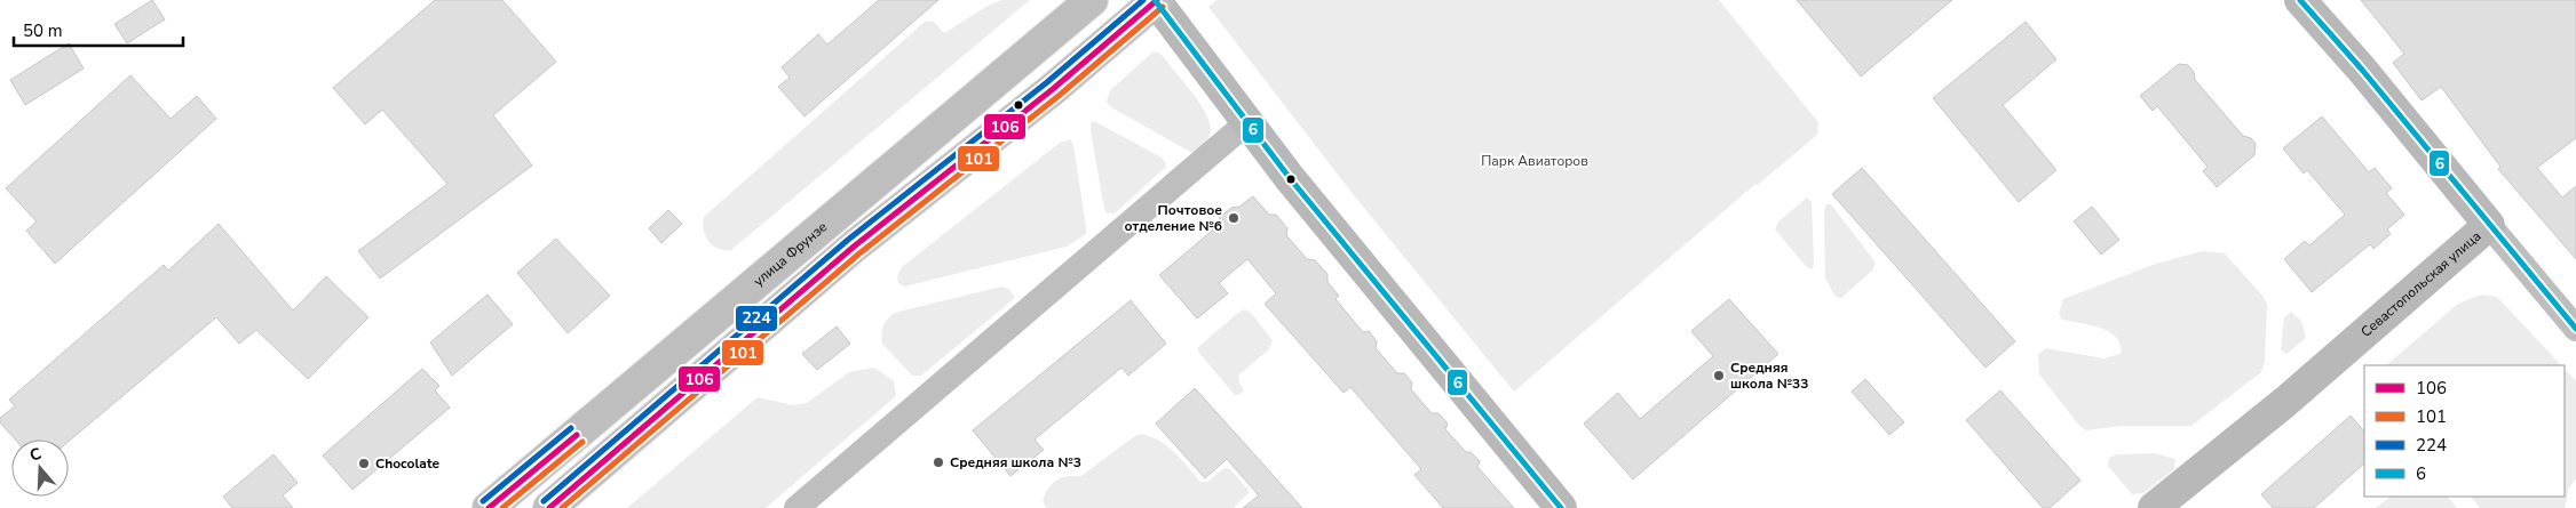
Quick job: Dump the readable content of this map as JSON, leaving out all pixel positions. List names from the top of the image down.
{
  "streets": {
    "main road": ["улица Фрунзе", "Севастопольская улица"]
  },
  "parks": ["Парк Авиаторов"],
  "places": [
    "Почтовое отделение №6",
    "Средняя школа №33",
    "Средняя школа №3",
    "Chocolate"
  ],
  "lines": [
    "transit line 106",
    "transit line 224",
    "transit line 6",
    "transit line 101"
  ],
  "legend": [
    "106",
    "101",
    "224",
    "6"
  ],
  "scale_bar": "50 m",
  "north": "top"
}
